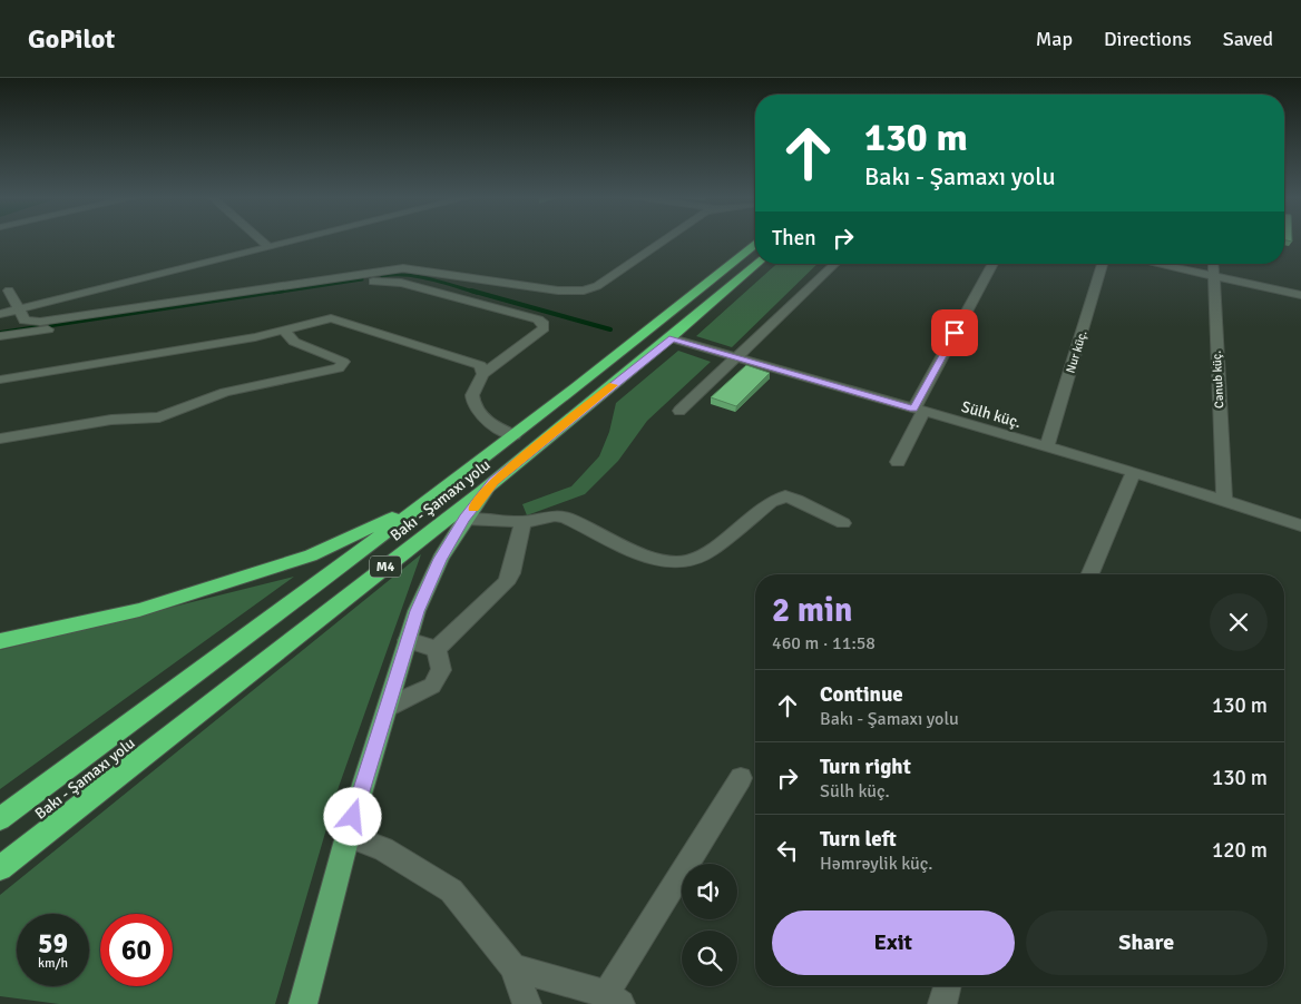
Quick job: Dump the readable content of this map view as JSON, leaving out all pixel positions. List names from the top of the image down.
{
  "streets": {
    "highway": ["Bakı - Şamaxı yolu", "M4"],
    "street": ["Nur küç.", "Cənub küç.", "Sülh küç."]
  },
  "crossings": [
    ["Nur küç.", "Sülh küç."],
    ["Cənub küç.", "Sülh küç."],
    ["Sülh küç.", "Bakı - Şamaxı yolu"]
  ],
  "page": {
    "header": "GoPilot",
    "nav": ["Map", "Directions", "Saved"],
    "turn": ["130 m", "Bakı - Şamaxı yolu"],
    "then": "Then",
    "heading": ["2 min", "460 m · 11:58"],
    "list": [
      {
        "name": "Continue",
        "note": "Bakı - Şamaxı yolu",
        "value": "130 m"
      },
      {
        "name": "Turn right",
        "note": "Sülh küç.",
        "value": "130 m"
      },
      {
        "name": "Turn left",
        "note": "Həmrəylik küç.",
        "value": "120 m"
      }
    ],
    "buttons": ["Exit", "Share"],
    "speed": "59 km/h",
    "limit": "60"
  }
}
